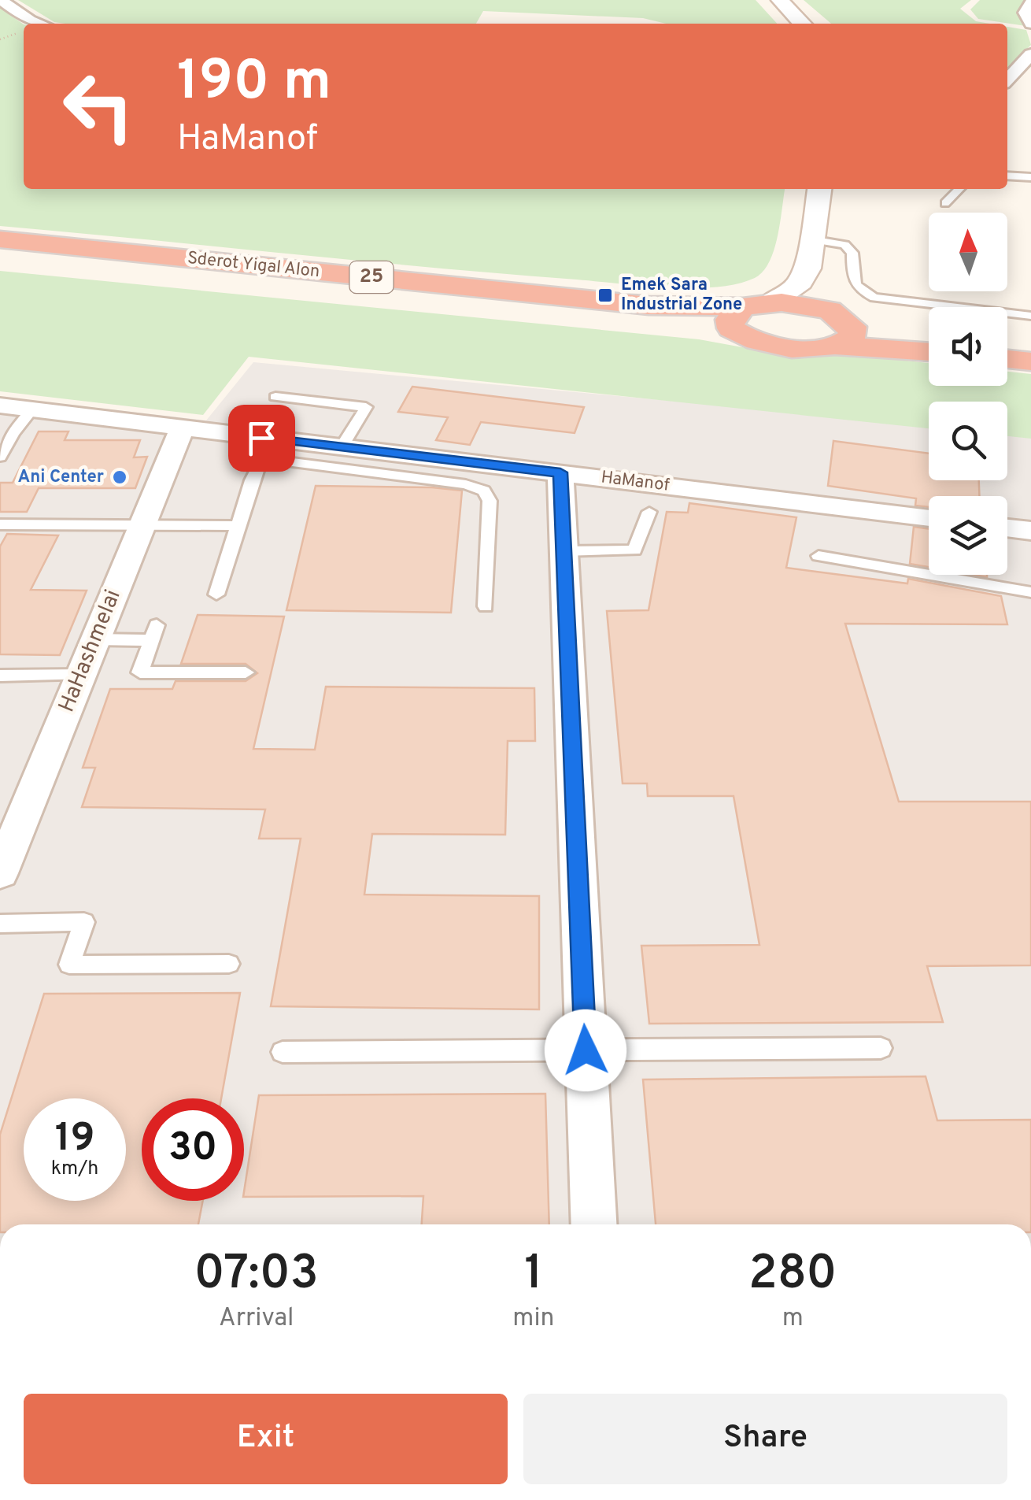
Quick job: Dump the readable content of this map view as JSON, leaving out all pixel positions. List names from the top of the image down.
{
  "streets": {
    "highway": ["Sderot Yigal Alon", "25"],
    "street": ["HaManof", "HaHashmelai"]
  },
  "crossings": [
    ["HaManof", "HaHashmelai"]
  ],
  "places": {
    "transit": ["Emek Sara Industrial Zone"],
    "other": ["Ani Center"]
  },
  "north": "top",
  "page": {
    "turn": ["190 m", "HaManof"],
    "speed": "19 km/h",
    "limit": "30",
    "eta": [
      "07:03",
      "Arrival",
      "1",
      "min",
      "280",
      "m"
    ],
    "buttons": ["Exit", "Share"]
  }
}
